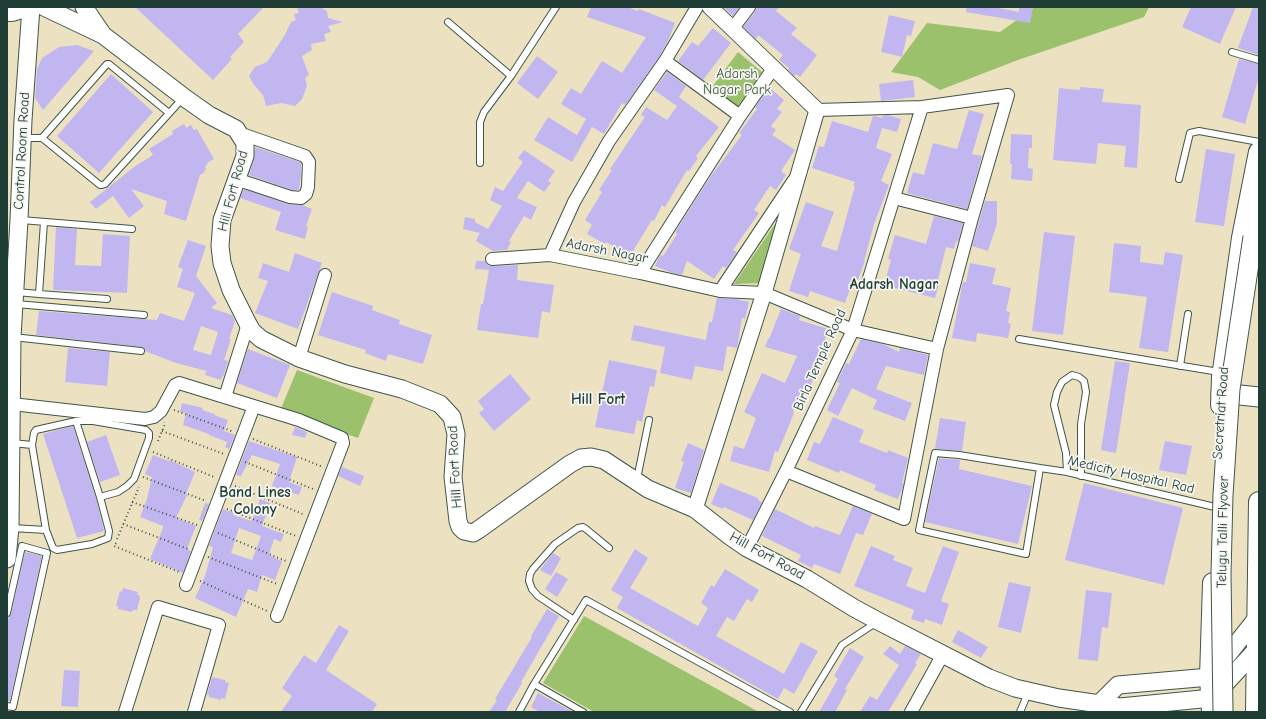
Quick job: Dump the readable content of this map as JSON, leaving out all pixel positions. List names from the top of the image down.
{
  "streets": {
    "highway": ["Secretriat Road"],
    "main road": ["Control Room Road", "Hill Fort Road", "Telugu Talli Flyover"],
    "street": ["Adarsh Nagar", "Birla Temple Road"],
    "lane": ["Medicity Hospital Rad"]
  },
  "crossings": [
    ["Hill Fort Road", "Birla Temple Road"],
    ["Hill Fort Road", "Secretriat Road"],
    ["Hill Fort Road", "Telugu Talli Flyover"],
    ["Adarsh Nagar", "Birla Temple Road"],
    ["Secretriat Road", "Medicity Hospital Rad"],
    ["Secretriat Road", "Telugu Talli Flyover"]
  ],
  "districts": ["Adarsh Nagar", "Hill Fort", "Band Lines Colony"],
  "parks": ["Adarsh Nagar Park"]
}
